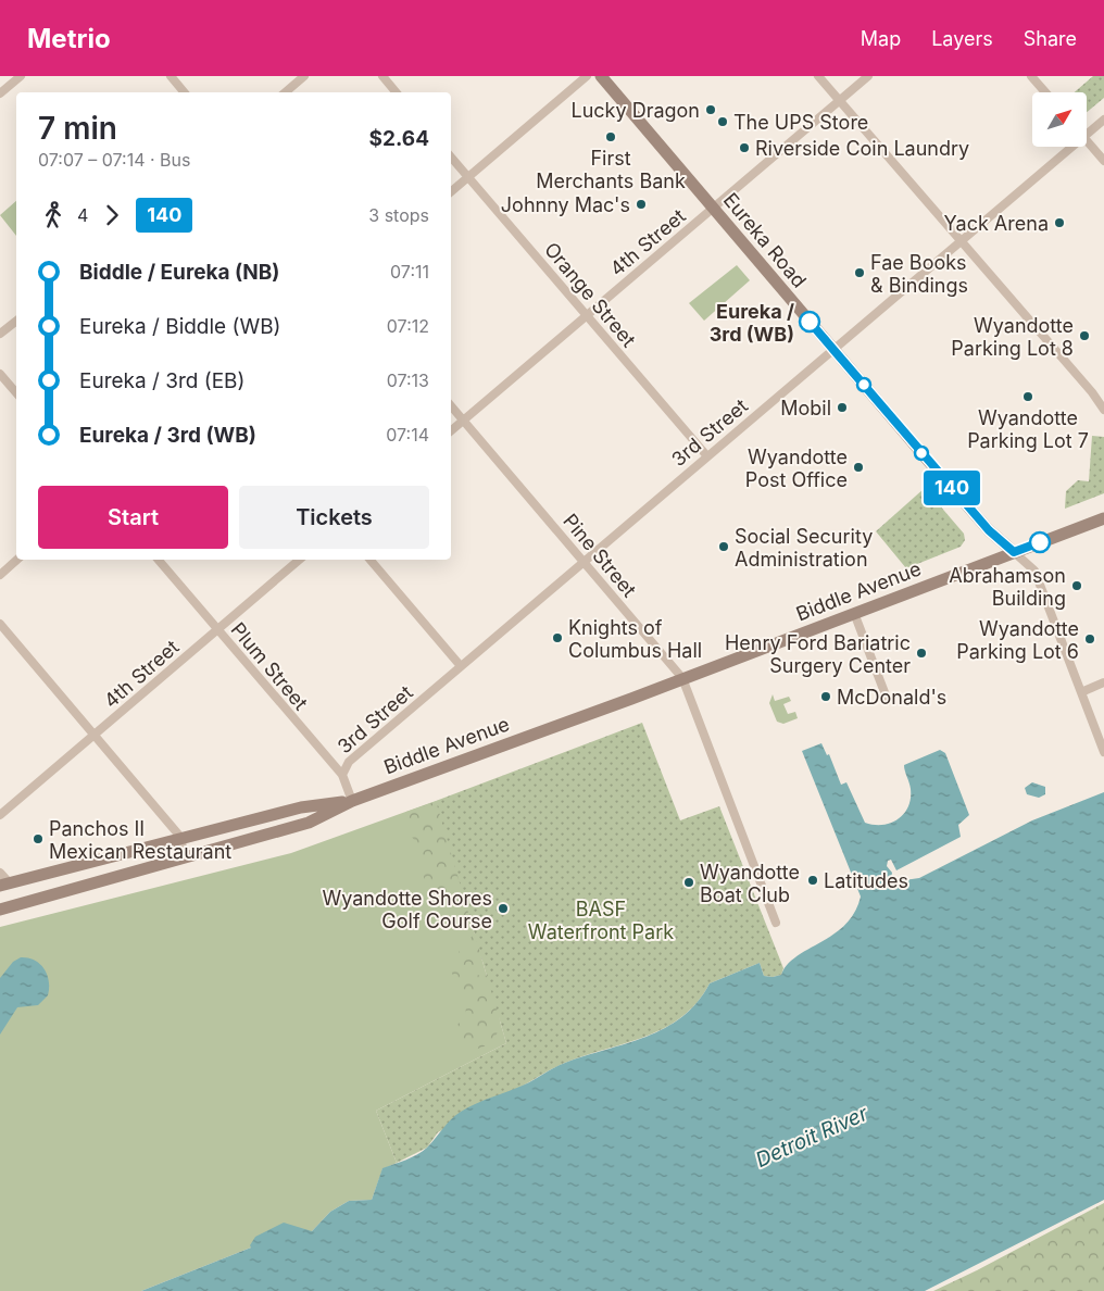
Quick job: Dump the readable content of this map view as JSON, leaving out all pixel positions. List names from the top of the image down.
{
  "streets": {
    "main road": ["Eureka Road", "Biddle Avenue"],
    "street": [
      "4th Street",
      "Orange Street",
      "3rd Street",
      "Pine Street",
      "Plum Street"
    ]
  },
  "crossings": [
    ["Eureka Road", "4th Street"],
    ["Eureka Road", "3rd Street"],
    ["Eureka Road", "Biddle Avenue"],
    ["4th Street", "Orange Street"],
    ["4th Street", "Pine Street"],
    ["4th Street", "Plum Street"],
    ["Orange Street", "3rd Street"],
    ["3rd Street", "Pine Street"],
    ["3rd Street", "Plum Street"],
    ["Pine Street", "Biddle Avenue"],
    ["Biddle Avenue", "Plum Street"]
  ],
  "water": ["Detroit River"],
  "parks": ["BASF Waterfront Park"],
  "places": [
    "Lucky Dragon",
    "The UPS Store",
    "First Merchants Bank",
    "Riverside Coin Laundry",
    "Johnny Mac's",
    "Yack Arena",
    "Fae Books & Bindings",
    "Eureka / 3rd (WB)",
    "Wyandotte Parking Lot 8",
    "Wyandotte Parking Lot 7",
    "Mobil",
    "Wyandotte Post Office",
    "Social Security Administration",
    "Abrahamson Building",
    "Knights of Columbus Hall",
    "Wyandotte Parking Lot 6",
    "Henry Ford Bariatric Surgery Center",
    "McDonald's",
    "Panchos II Mexican Restaurant",
    "Latitudes",
    "Wyandotte Boat Club",
    "Wyandotte Shores Golf Course"
  ],
  "lines": ["bus line 140"],
  "north": "top right",
  "page": {
    "header": "Metrio",
    "nav": ["Map", "Layers", "Share"],
    "on_map": "140",
    "heading": ["7 min", "07:07 – 07:14 · Bus", "$2.64"],
    "legs": ["4", "140", "3 stops"],
    "list": [
      {
        "name": "Biddle / Eureka (NB)",
        "value": "07:11"
      },
      {
        "name": "Eureka / Biddle (WB)",
        "value": "07:12"
      },
      {
        "name": "Eureka / 3rd (EB)",
        "value": "07:13"
      },
      {
        "name": "Eureka / 3rd (WB)",
        "value": "07:14"
      }
    ],
    "buttons": ["Start", "Tickets"]
  }
}
